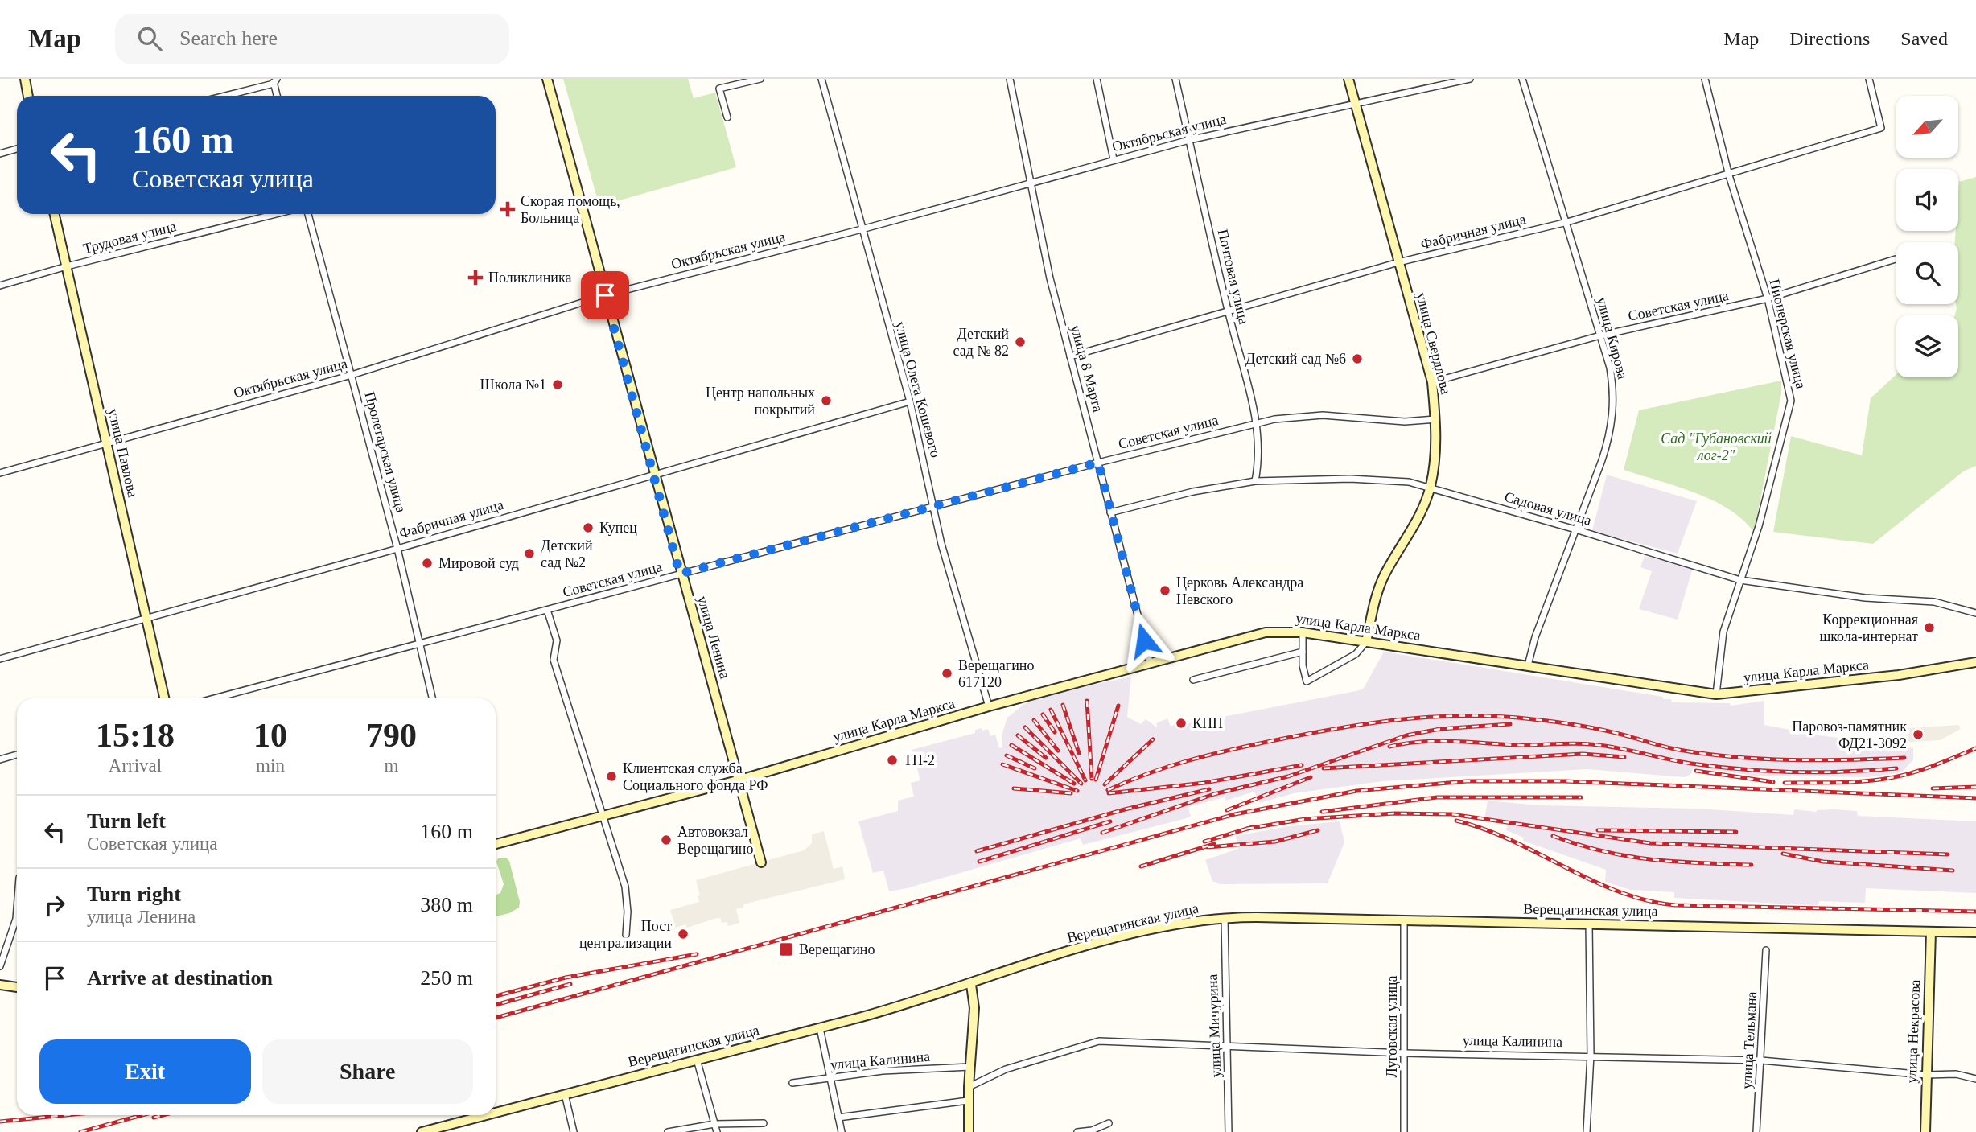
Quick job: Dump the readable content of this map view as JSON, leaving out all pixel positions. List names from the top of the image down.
{
  "streets": {
    "main road": [
      "улица Свердлова",
      "улица Павлова",
      "улица Карла Маркса",
      "улица Ленина",
      "Верещагинская улица",
      "улица Некрасова"
    ],
    "street": [
      "Октябрьская улица",
      "Фабричная улица",
      "Трудовая улица",
      "Почтовая улица",
      "Советская улица",
      "Пионерская улица",
      "улица Кирова",
      "улица 8 Марта",
      "улица Олега Кошевого",
      "Пролетарская улица",
      "Садовая улица",
      "улица Мичурина",
      "Луговская улица",
      "улица Тельмана",
      "улица Калинина"
    ]
  },
  "crossings": [
    ["Октябрьская улица", "Почтовая улица"],
    ["Октябрьская улица", "улица Свердлова"],
    ["Октябрьская улица", "улица 8 Марта"],
    ["Октябрьская улица", "улица Олега Кошевого"],
    ["Октябрьская улица", "Пролетарская улица"],
    ["Октябрьская улица", "улица Павлова"],
    ["Октябрьская улица", "улица Ленина"],
    ["Фабричная улица", "Почтовая улица"],
    ["Фабричная улица", "Пионерская улица"],
    ["Фабричная улица", "улица Кирова"],
    ["Фабричная улица", "улица Свердлова"],
    ["Фабричная улица", "улица 8 Марта"],
    ["Фабричная улица", "улица Олега Кошевого"],
    ["Фабричная улица", "Пролетарская улица"],
    ["Фабричная улица", "улица Павлова"],
    ["Фабричная улица", "улица Ленина"],
    ["Трудовая улица", "улица Павлова"],
    ["Почтовая улица", "Советская улица"],
    ["Почтовая улица", "Садовая улица"],
    ["Советская улица", "Пионерская улица"],
    ["Советская улица", "улица Кирова"],
    ["Советская улица", "улица Свердлова"],
    ["Советская улица", "улица 8 Марта"],
    ["Советская улица", "улица Олега Кошевого"],
    ["Советская улица", "Пролетарская улица"],
    ["Советская улица", "улица Ленина"],
    ["Пионерская улица", "Садовая улица"],
    ["Пионерская улица", "улица Карла Маркса"],
    ["улица Кирова", "Садовая улица"],
    ["улица Кирова", "улица Карла Маркса"],
    ["улица Свердлова", "Садовая улица"],
    ["улица Свердлова", "улица Карла Маркса"],
    ["улица 8 Марта", "Садовая улица"],
    ["улица 8 Марта", "улица Карла Маркса"],
    ["улица Олега Кошевого", "улица Карла Маркса"],
    ["улица Карла Маркса", "улица Ленина"],
    ["Верещагинская улица", "улица Мичурина"],
    ["Верещагинская улица", "Луговская улица"],
    ["Верещагинская улица", "улица Некрасова"],
    ["улица Мичурина", "улица Калинина"],
    ["Луговская улица", "улица Калинина"],
    ["улица Некрасова", "улица Калинина"],
    ["улица Тельмана", "улица Калинина"]
  ],
  "parks": ["Сад \"Губановский лог-2\""],
  "places": {
    "health": ["Скорая помощь, Больница", "Поликлиника"],
    "other": [
      "Детский сад № 82",
      "Детский сад №6",
      "Школа №1",
      "Центр напольных покрытий",
      "Купец",
      "Детский сад №2",
      "Мировой суд",
      "Церковь Александра Невского",
      "Коррекционная школа-интернат",
      "Верещагино 617120",
      "КПП",
      "Паровоз-памятник ФД21-3092",
      "ТП-2",
      "Клиентская служба Социального фонда РФ",
      "Автовокзал Верещагино",
      "Пост централизации"
    ],
    "transit": ["Верещагино"]
  },
  "north": "bottom left",
  "page": {
    "header": "Map",
    "search": "Search here",
    "nav": ["Map", "Directions", "Saved"],
    "turn": ["160 m", "Советская улица"],
    "eta": [
      "15:18",
      "Arrival",
      "10",
      "min",
      "790",
      "m"
    ],
    "list": [
      {
        "name": "Turn left",
        "note": "Советская улица",
        "value": "160 m"
      },
      {
        "name": "Turn right",
        "note": "улица Ленина",
        "value": "380 m"
      },
      {
        "name": "Arrive at destination",
        "value": "250 m"
      }
    ],
    "buttons": ["Exit", "Share"]
  }
}
